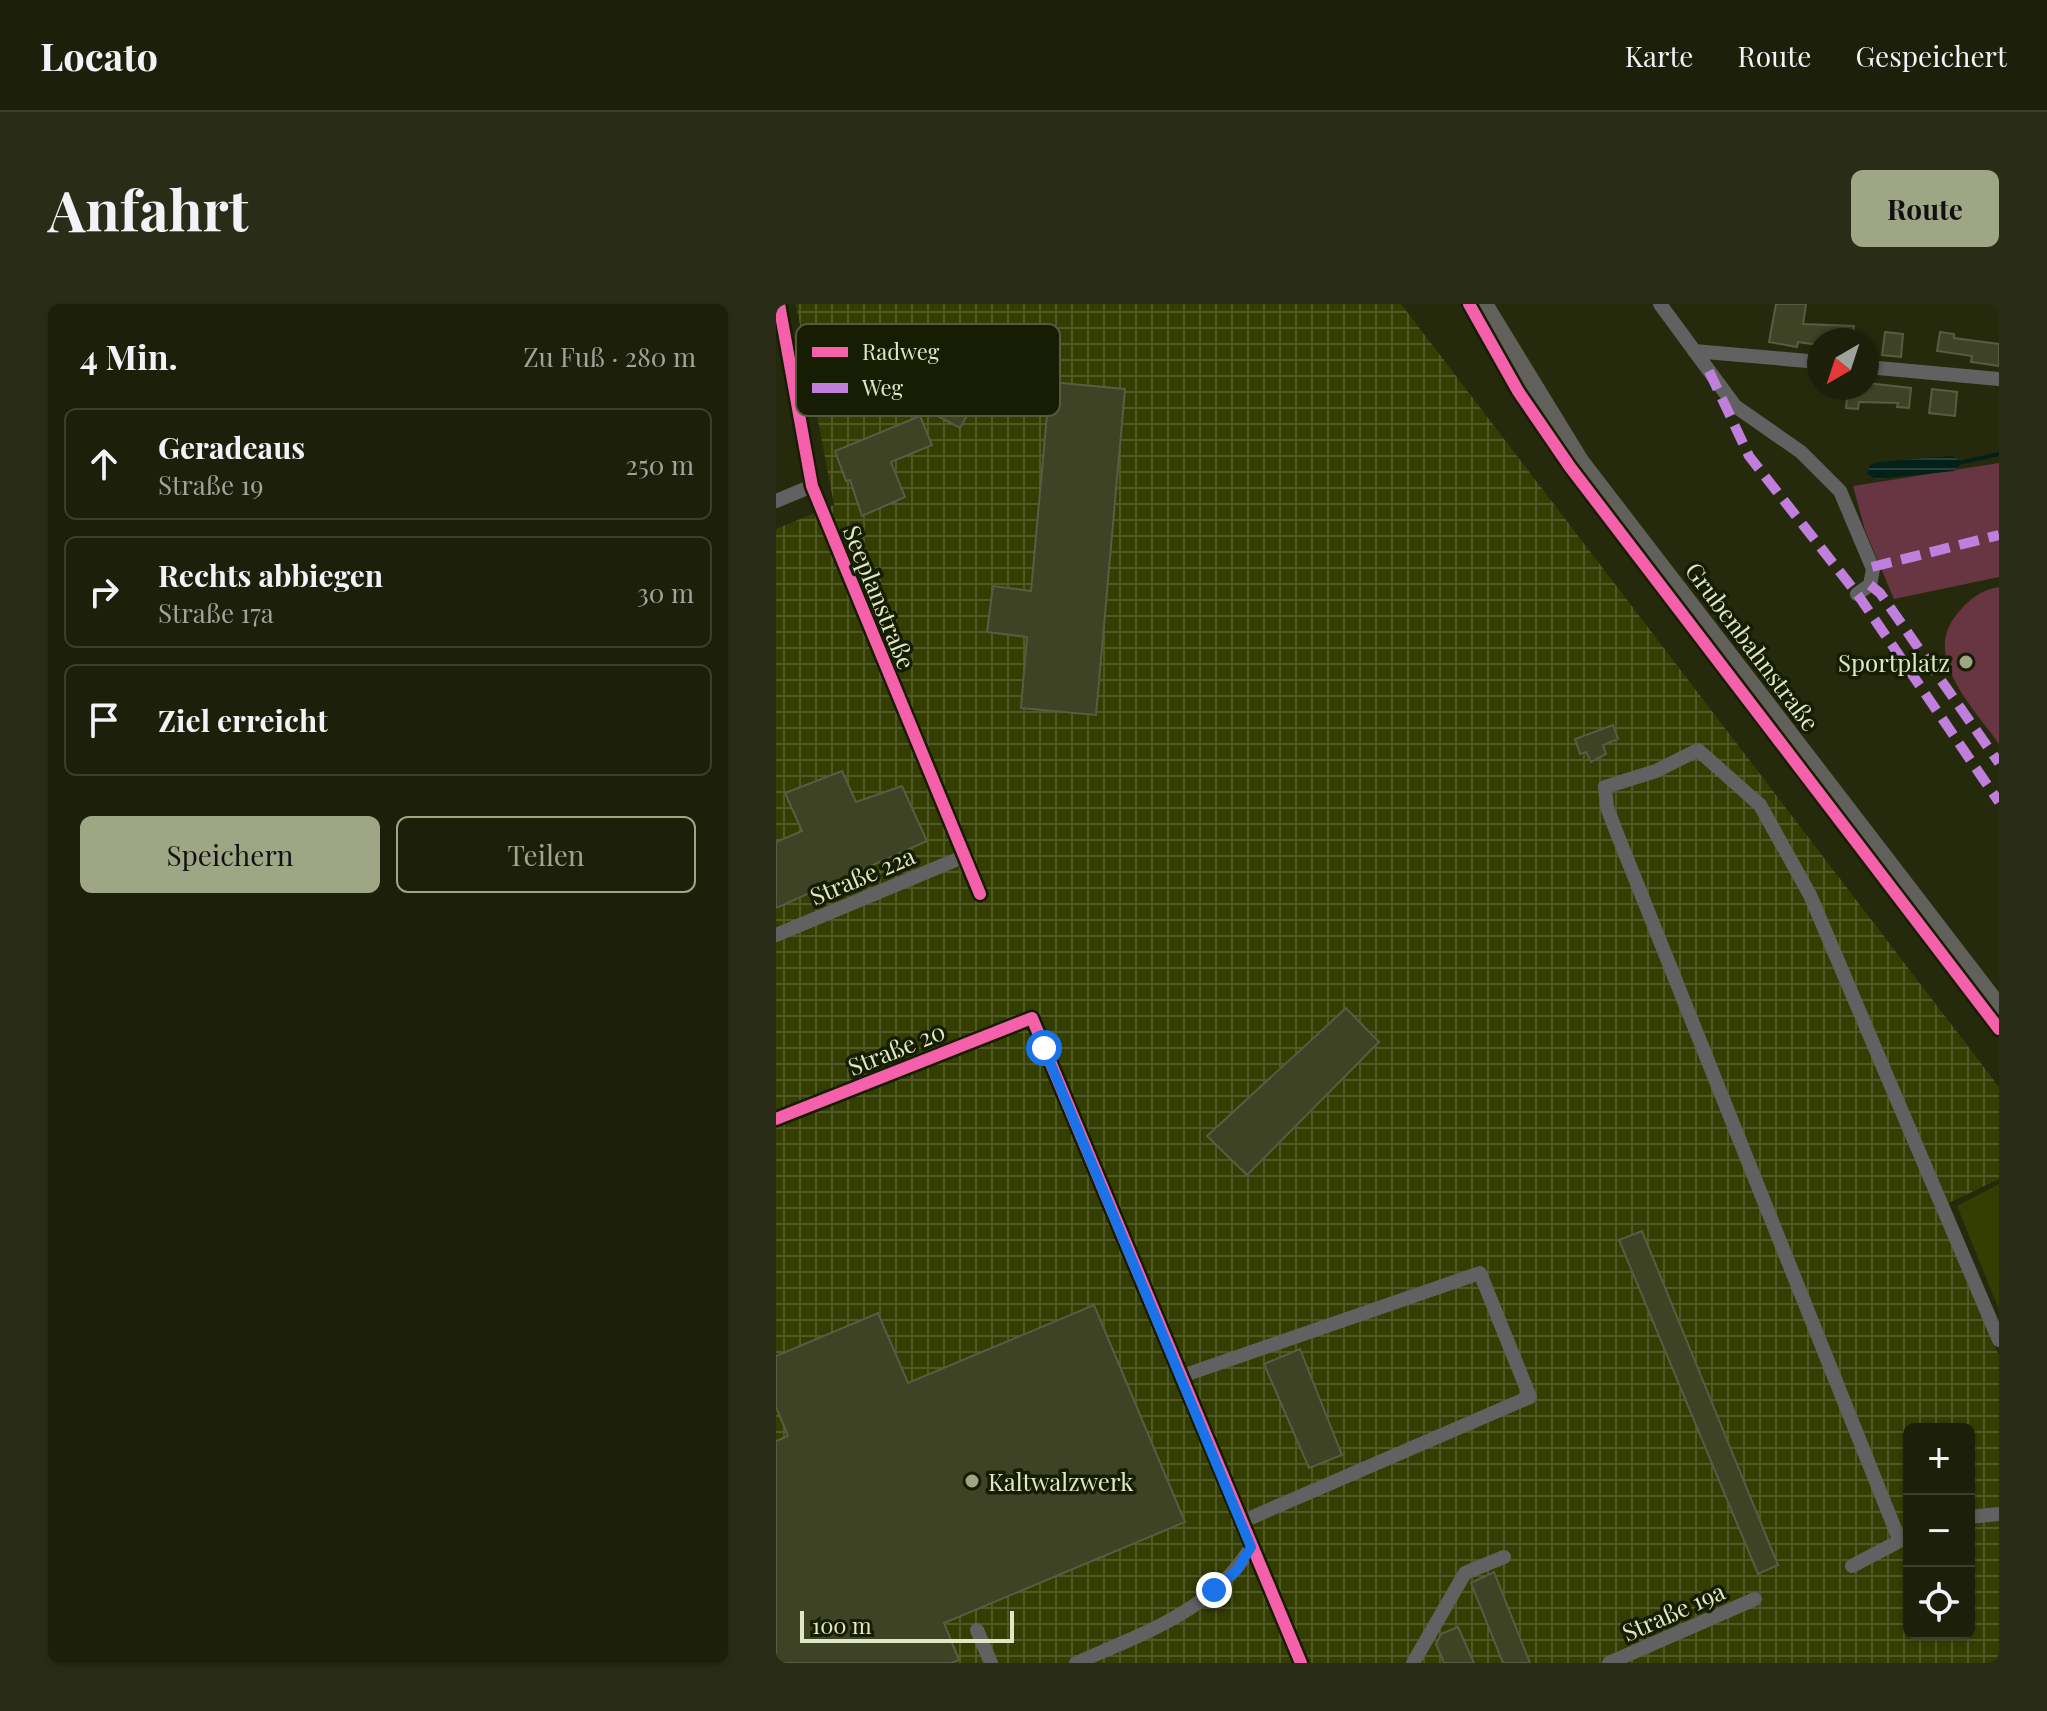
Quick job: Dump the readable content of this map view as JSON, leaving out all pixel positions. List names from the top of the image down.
{
  "streets": {
    "main road": ["Grubenbahnstraße"],
    "street": [
      "Seeplanstraße",
      "Straße 22a",
      "Straße 20",
      "Straße 19a"
    ]
  },
  "crossings": [
    ["Seeplanstraße", "Straße 22a"]
  ],
  "places": ["Sportplatz", "Kaltwalzwerk"],
  "legend": ["Radweg", "Weg"],
  "scale_bar": "100 m",
  "north": "bottom left",
  "page": {
    "header": "Locato",
    "nav": ["Karte", "Route", "Gespeichert"],
    "buttons": [
      "Route",
      ["Speichern", "Teilen"]
    ],
    "title": "Anfahrt",
    "heading": ["4 Min.", "Zu Fuß · 280 m"],
    "list": [
      ["Geradeaus", "Straße 19", "250 m"],
      ["Rechts abbiegen", "Straße 17a", "30 m"],
      "Ziel erreicht"
    ],
    "map_buttons": ["+", "−"],
    "scale": "100 m"
  }
}
